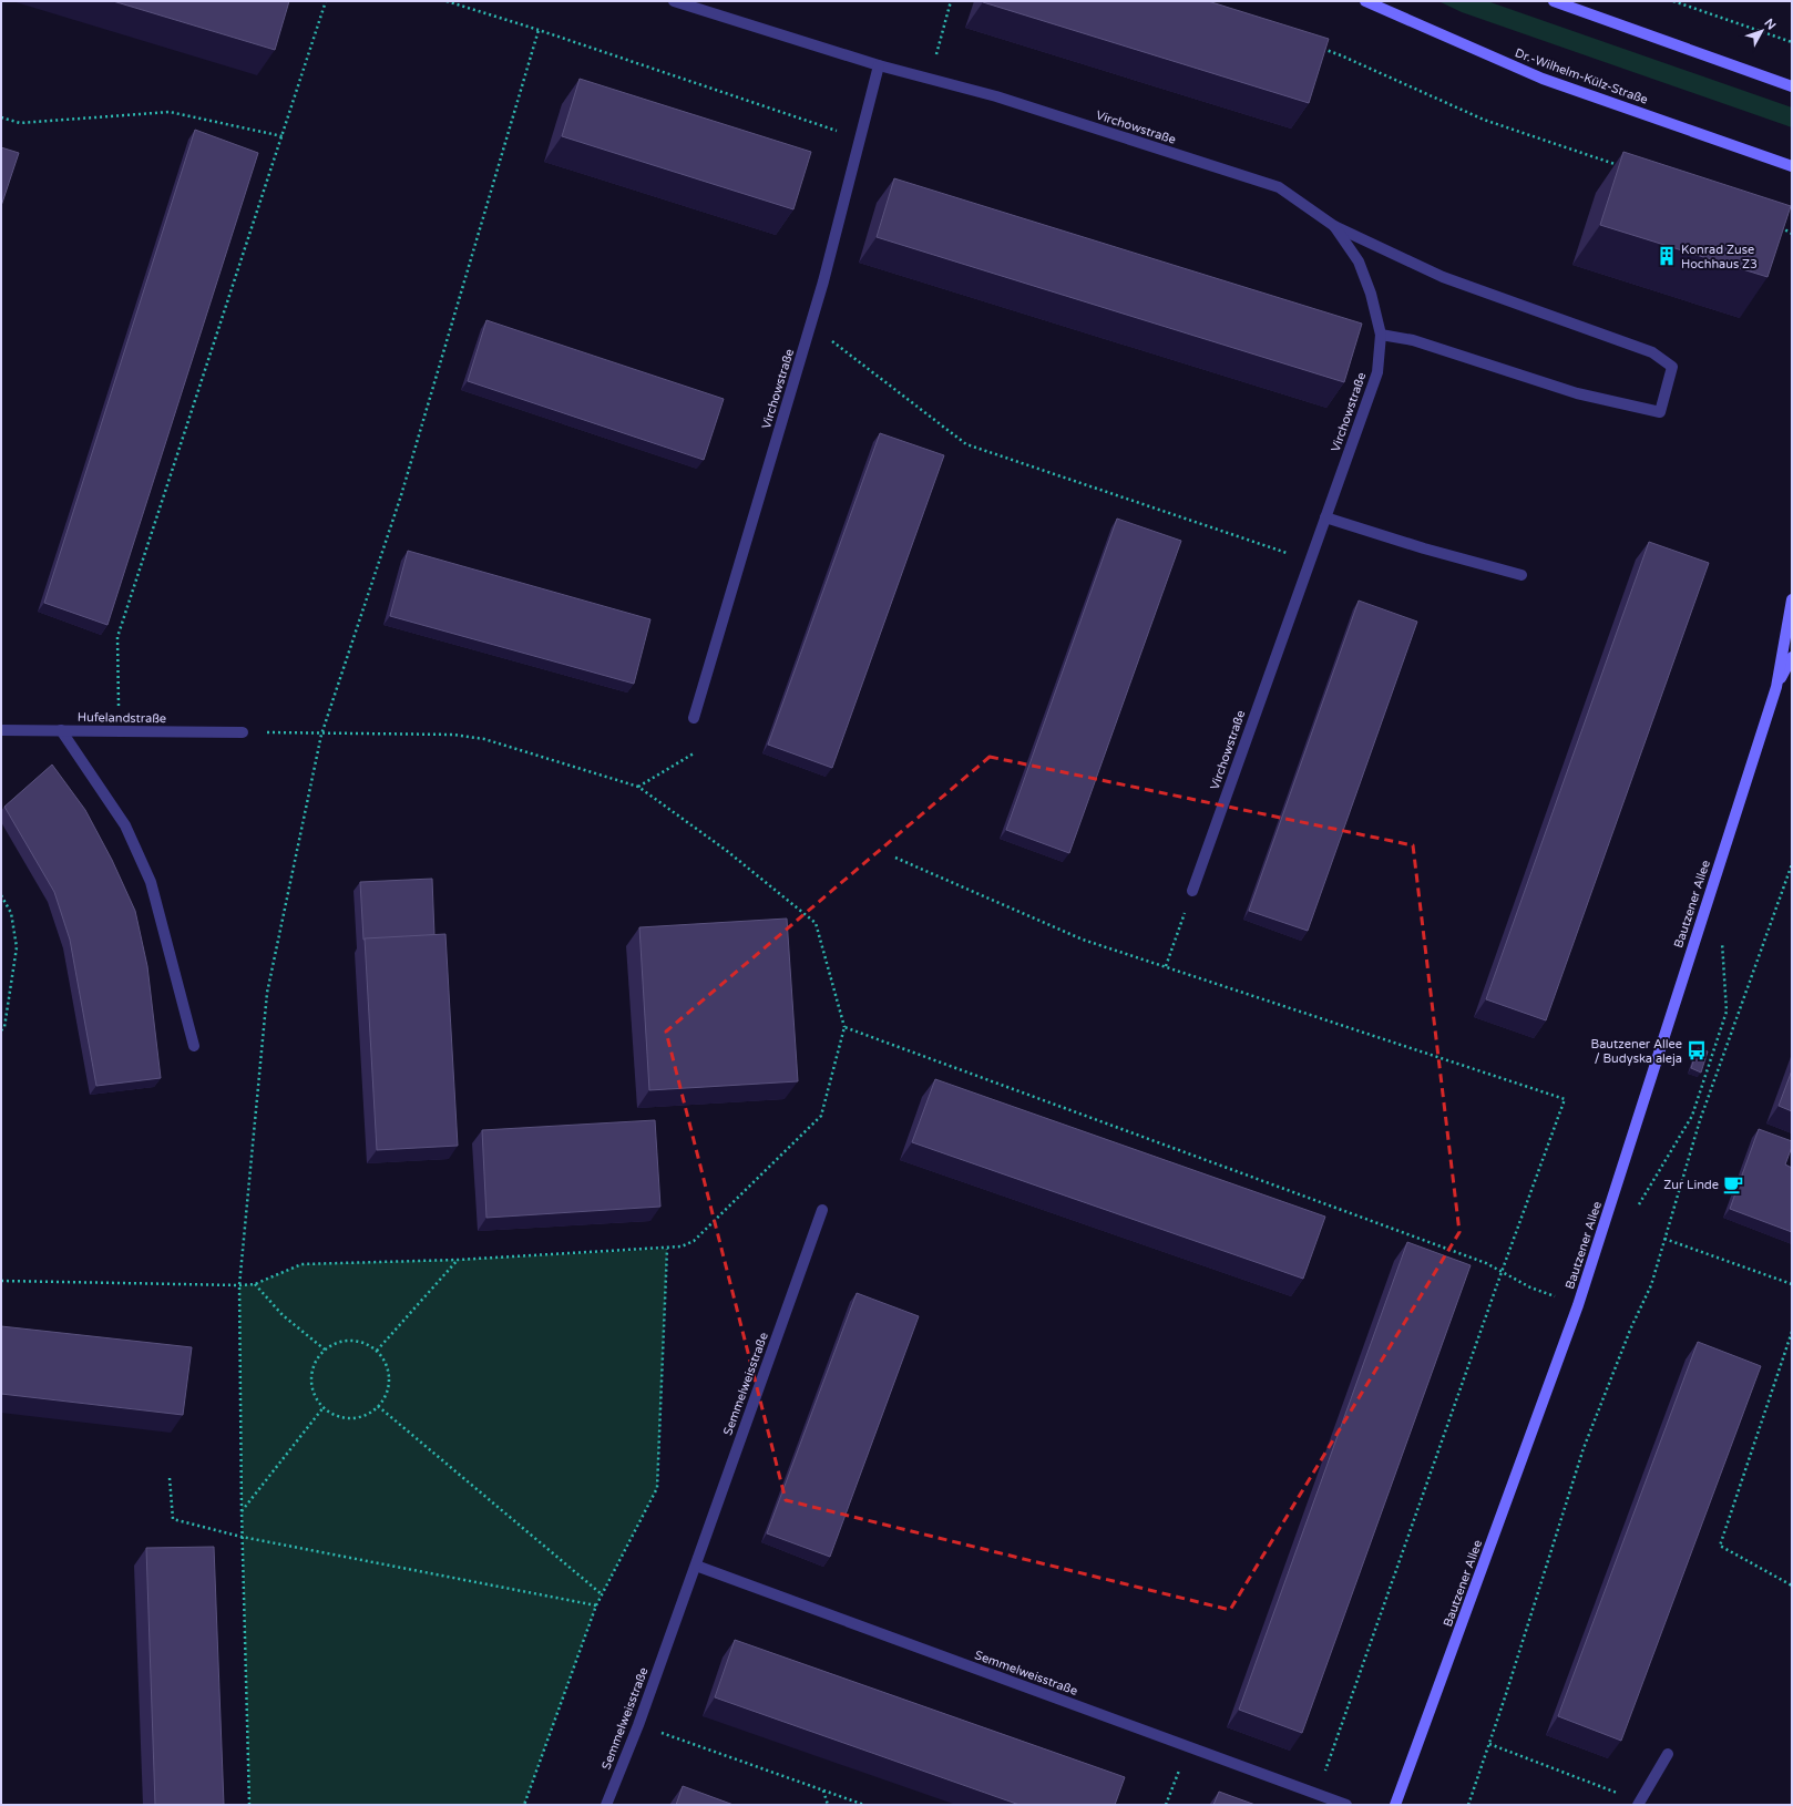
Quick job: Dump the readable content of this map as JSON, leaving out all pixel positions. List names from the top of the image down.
{
  "streets": {
    "street": [
      "Dr.-Wilhelm-Külz-Straße",
      "Virchowstraße",
      "Hufelandstraße",
      "Bautzener Allee",
      "Semmelweisstraße"
    ]
  },
  "places": {
    "building": ["Konrad Zuse Hochhaus Z3"],
    "bus stop": ["Bautzener Allee / Budyska aleja"],
    "cafe": ["Zur Linde"]
  },
  "north": "top right"
}
